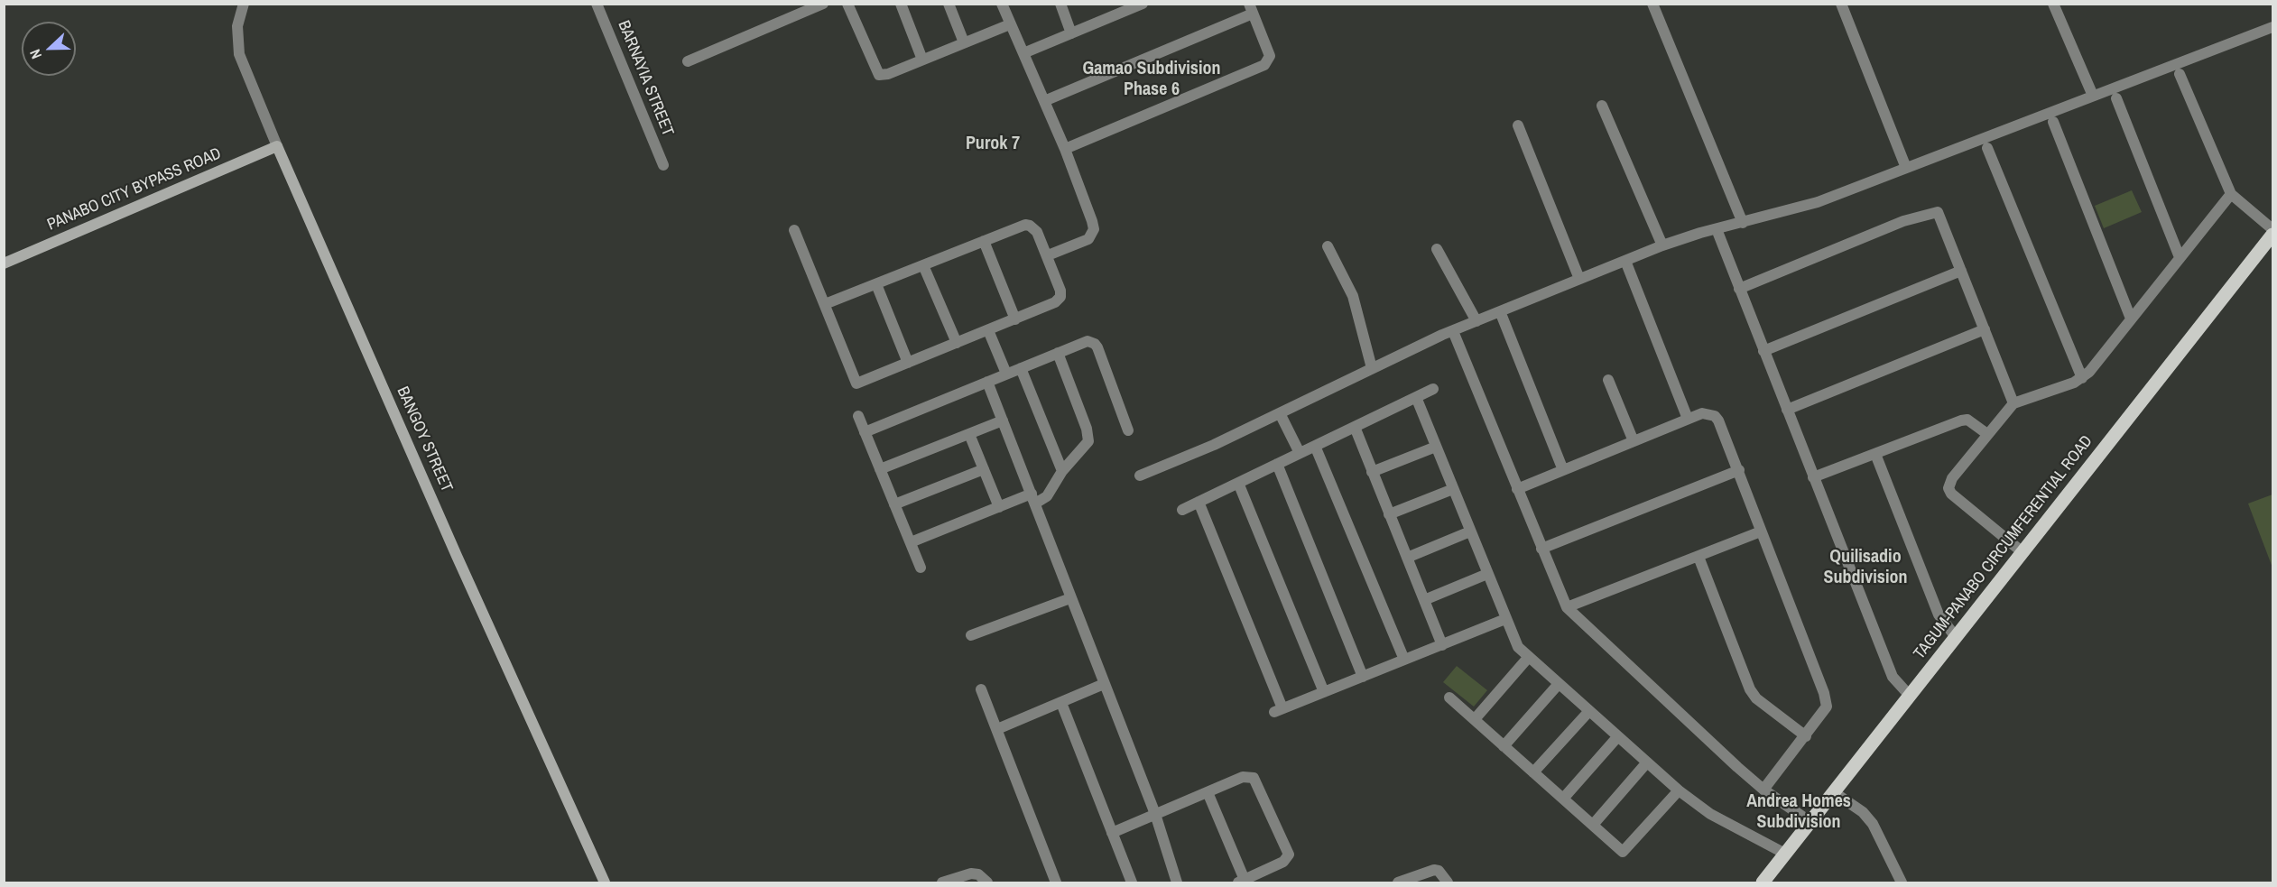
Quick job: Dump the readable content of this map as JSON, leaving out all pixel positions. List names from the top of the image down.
{
  "streets": {
    "main road": ["PANABO CITY BYPASS ROAD", "BANGOY STREET", "TAGUM-PANABO CIRCUMFERENTIAL ROAD"],
    "street": ["BARNAYIA STREET"]
  },
  "crossings": [
    ["PANABO CITY BYPASS ROAD", "BANGOY STREET"]
  ],
  "districts": [
    "Gamao Subdivision Phase 6",
    "Purok 7",
    "Quilisadio Subdivision",
    "Andrea Homes Subdivision"
  ],
  "north": "left"
}
